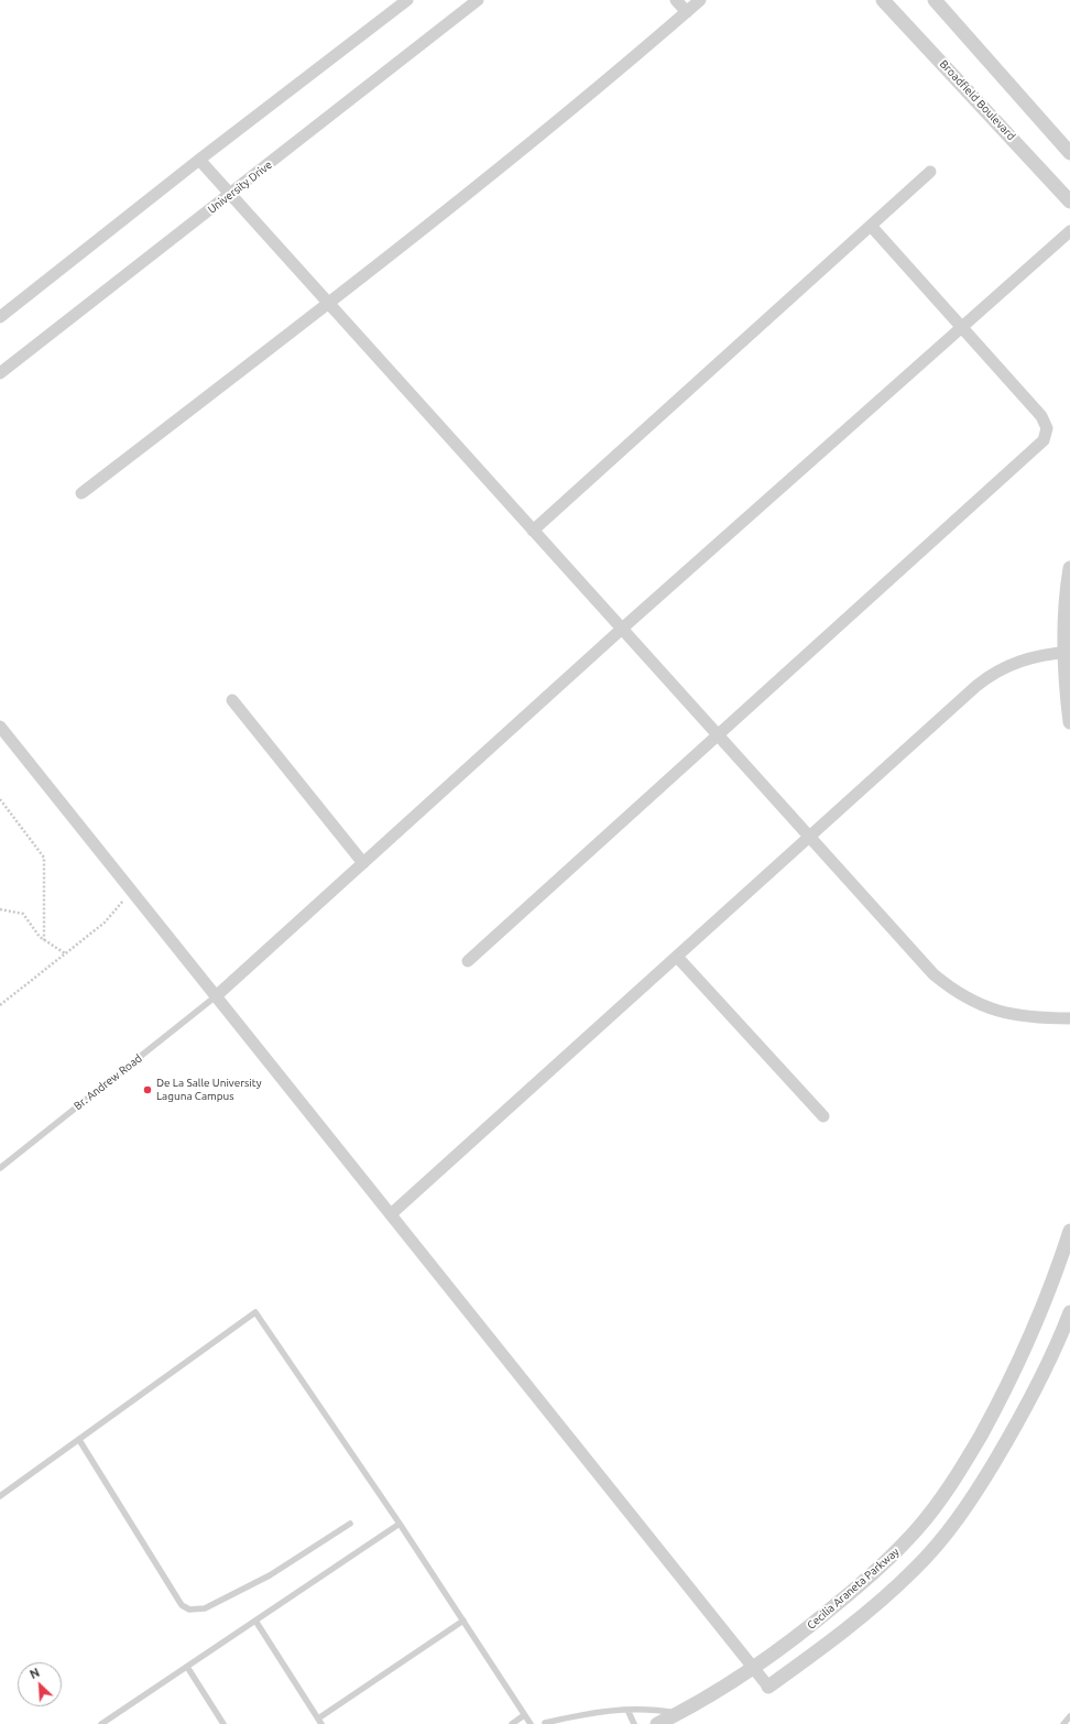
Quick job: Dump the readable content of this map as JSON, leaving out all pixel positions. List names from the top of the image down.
{
  "streets": {
    "street": ["Broadfield Boulevard", "University Drive", "Cecilia Araneta Parkway"],
    "lane": ["Br. Andrew Road"]
  },
  "places": ["De La Salle University Laguna Campus"],
  "north": "top left"
}
